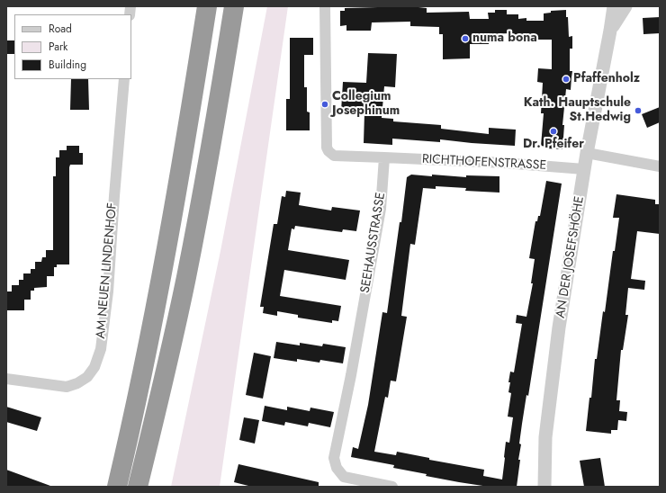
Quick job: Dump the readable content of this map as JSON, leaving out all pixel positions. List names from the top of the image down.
{
  "streets": {
    "street": [
      "RICHTHOFENSTRASSE",
      "SEEHAUSSTRASSE",
      "AN DER JOSEFSHÖHE",
      "AM NEUEN LINDENHOF"
    ]
  },
  "crossings": [
    ["RICHTHOFENSTRASSE", "SEEHAUSSTRASSE"],
    ["RICHTHOFENSTRASSE", "AN DER JOSEFSHÖHE"]
  ],
  "places": [
    "numa bona",
    "Pfaffenholz",
    "Collegium Josephinum",
    "Kath. Hauptschule St.Hedwig",
    "Dr. Pfeifer"
  ],
  "legend": ["Road", "Park", "Building"]
}
